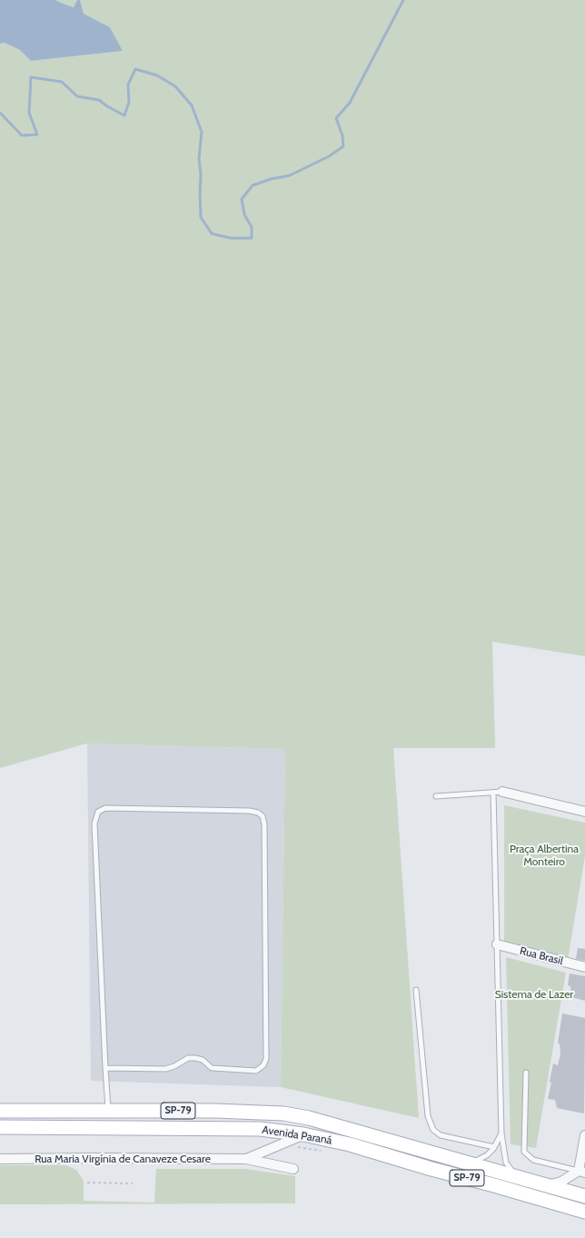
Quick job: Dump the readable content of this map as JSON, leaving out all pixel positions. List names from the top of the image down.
{
  "streets": {
    "main road": ["SP-79", "Avenida Paraná"],
    "street": ["Rua Brasil", "Rua Maria Virgínia de Canaveze Cesare"]
  },
  "crossings": [
    ["Avenida Paraná", "Rua Maria Virgínia de Canaveze Cesare"]
  ],
  "parks": ["Praça Albertina Monteiro", "Sistema de Lazer"]
}
